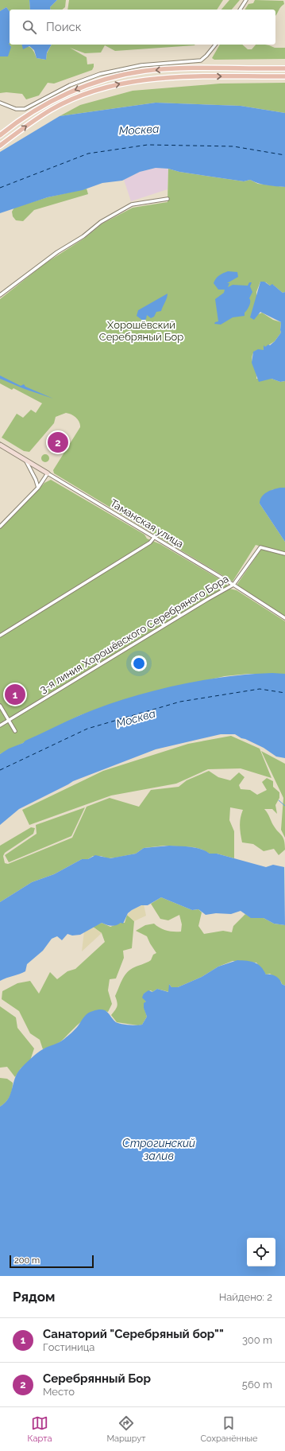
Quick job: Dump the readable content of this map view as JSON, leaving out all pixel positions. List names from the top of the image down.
{
  "streets": {
    "street": ["Таманская улица", "3-я линия Хорошёвского Серебряного Бора"]
  },
  "crossings": [
    ["Таманская улица", "3-я линия Хорошёвского Серебряного Бора"]
  ],
  "water": ["Москва", "Строгинский залив"],
  "parks": ["Хорошёвский Серебряный Бор"],
  "scale_bar": "200 m",
  "page": {
    "search": "Поиск",
    "pins": ["2", "1"],
    "scale": "200 m",
    "heading": ["Рядом", "Найдено: 2"],
    "list": [
      {
        "mark": "1",
        "name": "Санаторий \"Серебряный бор\"\"",
        "note": "Гостиница",
        "value": "300 m"
      },
      {
        "mark": "2",
        "name": "Серебрянный Бор",
        "note": "Место",
        "value": "560 m"
      }
    ],
    "nav": ["Карта", "Маршрут", "Сохранённые"]
  }
}
